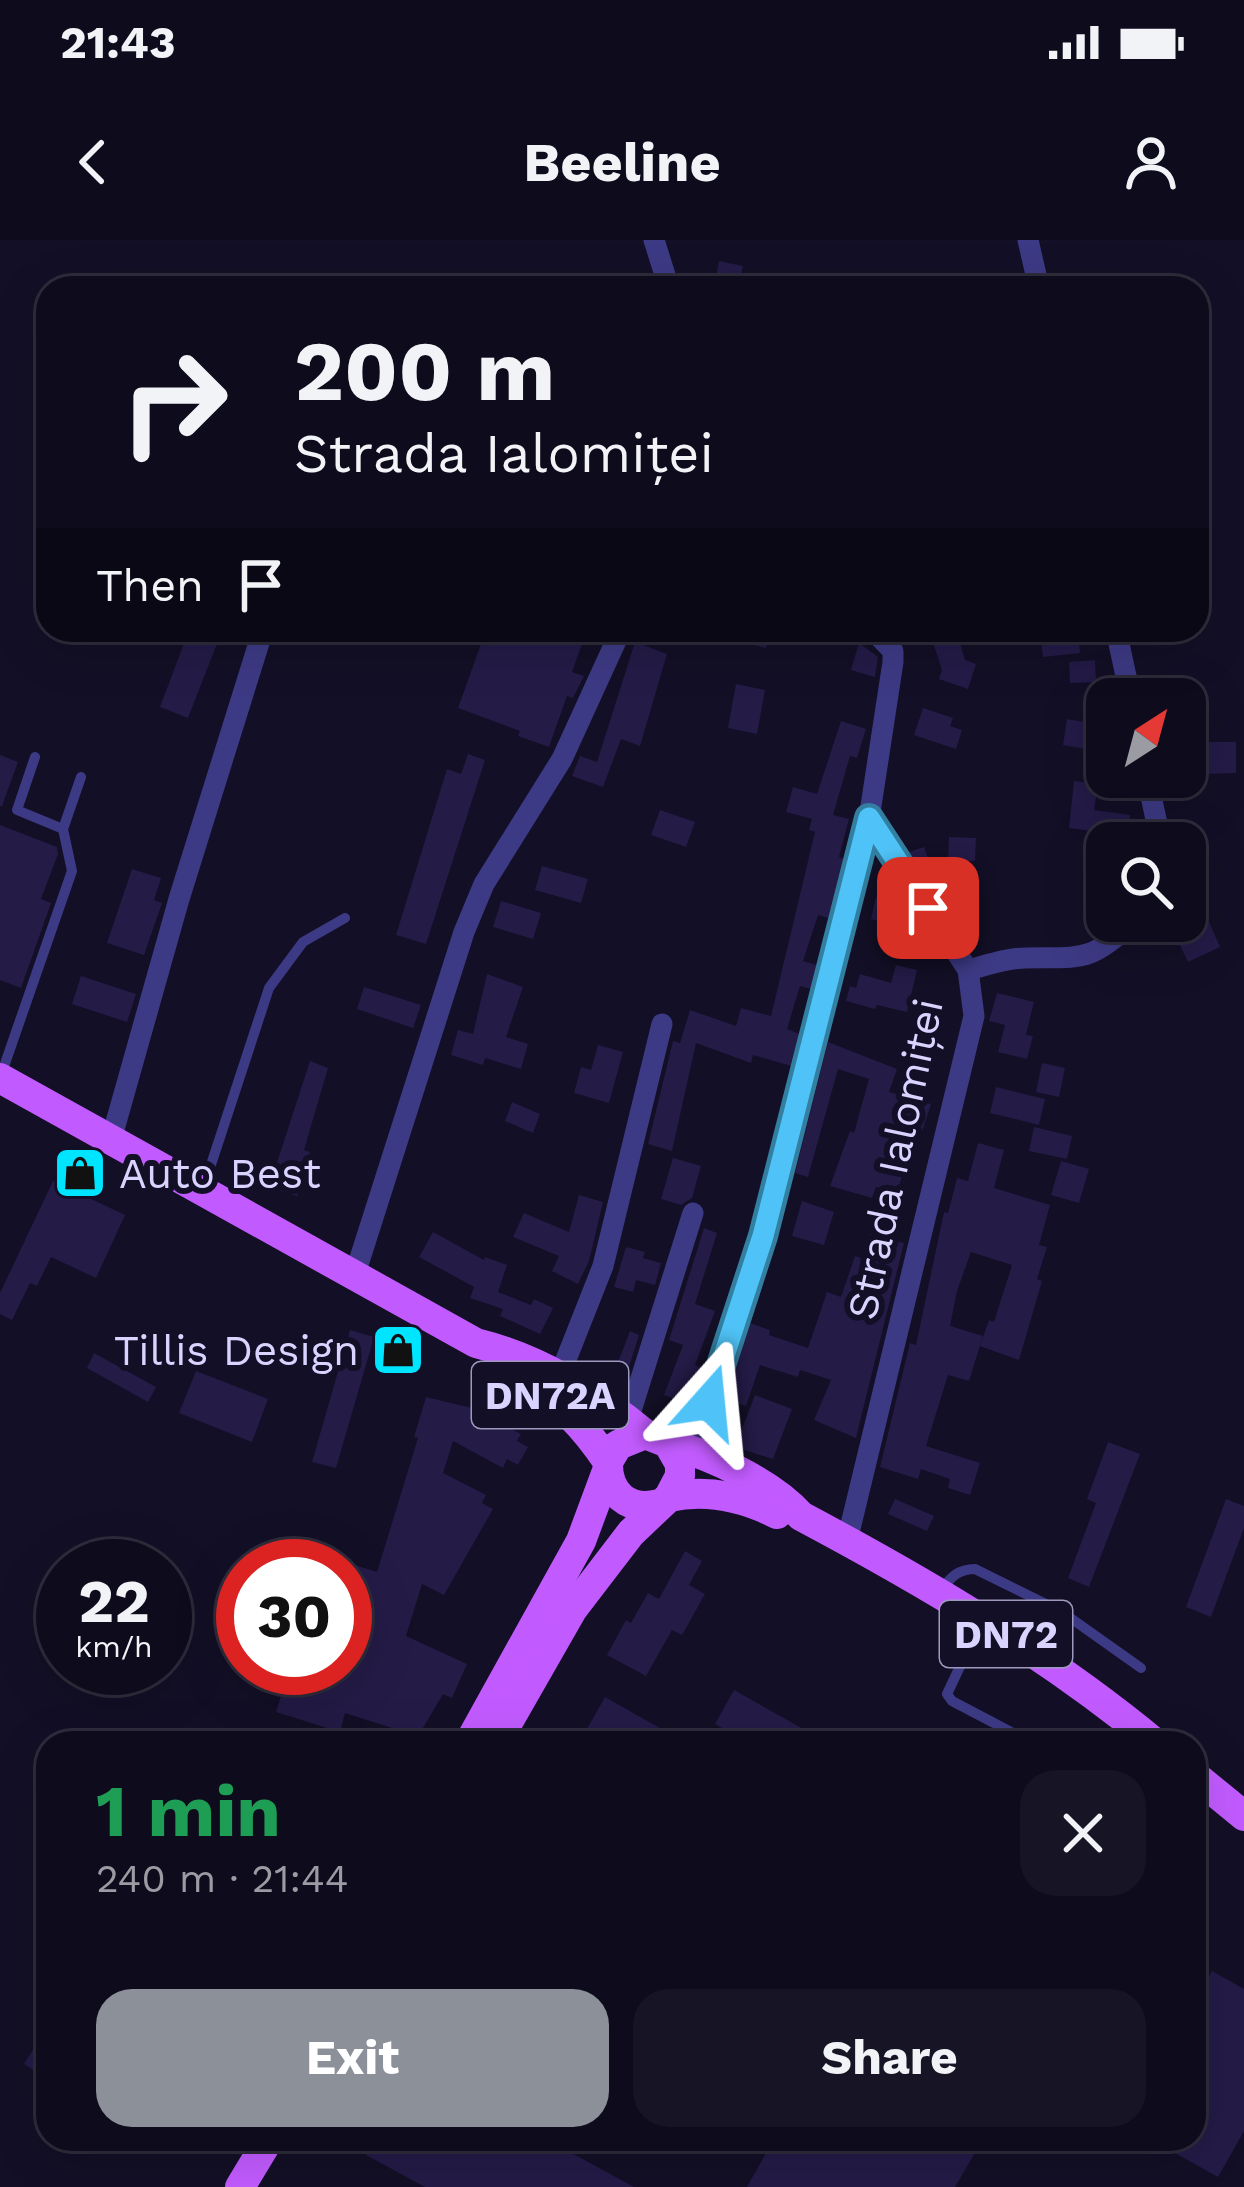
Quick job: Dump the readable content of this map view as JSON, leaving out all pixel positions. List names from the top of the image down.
{
  "streets": {
    "main road": ["DN72A", "DN72"],
    "street": ["Strada Ialomiței"]
  },
  "crossings": [
    ["Strada Ialomiței", "DN72"],
    ["DN72A", "DN72"]
  ],
  "places": {
    "shop": ["Auto Best", "Tillis Design"]
  },
  "north": "top right",
  "page": {
    "status": "21:43",
    "header": "Beeline",
    "turn": ["200 m", "Strada Ialomiței"],
    "then": "Then",
    "speed": "22 km/h",
    "limit": "30",
    "heading": ["1 min", "240 m · 21:44"],
    "buttons": ["Exit", "Share"]
  }
}
